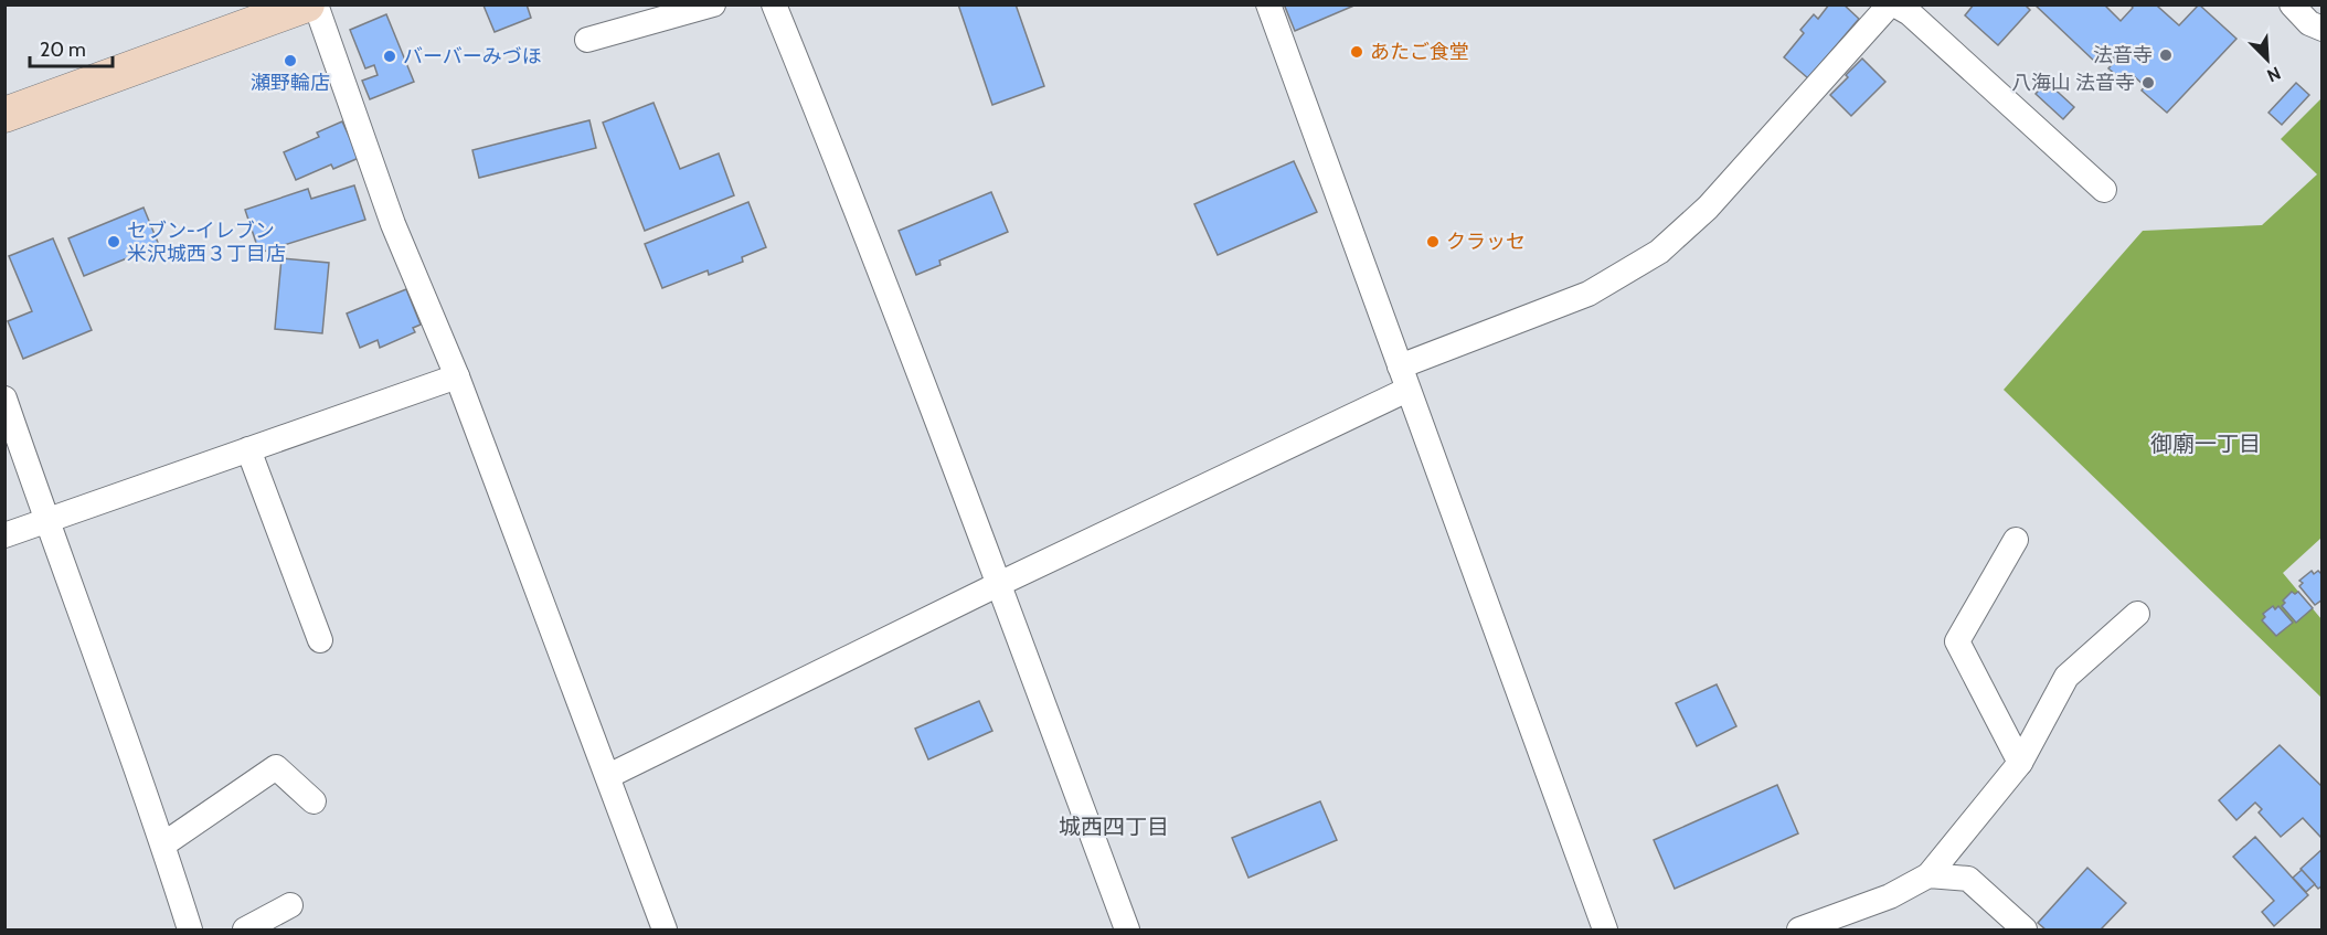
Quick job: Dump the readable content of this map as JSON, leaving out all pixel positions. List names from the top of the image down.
{
  "districts": ["御廟一丁目", "城西四丁目"],
  "places": [
    "あたご食堂",
    "法音寺",
    "バーバーみづほ",
    "瀬野輪店",
    "八海山 法音寺",
    "セブン-イレブン 米沢城西３丁目店",
    "クラッセ"
  ],
  "scale_bar": "20 m",
  "north": "bottom right"
}
